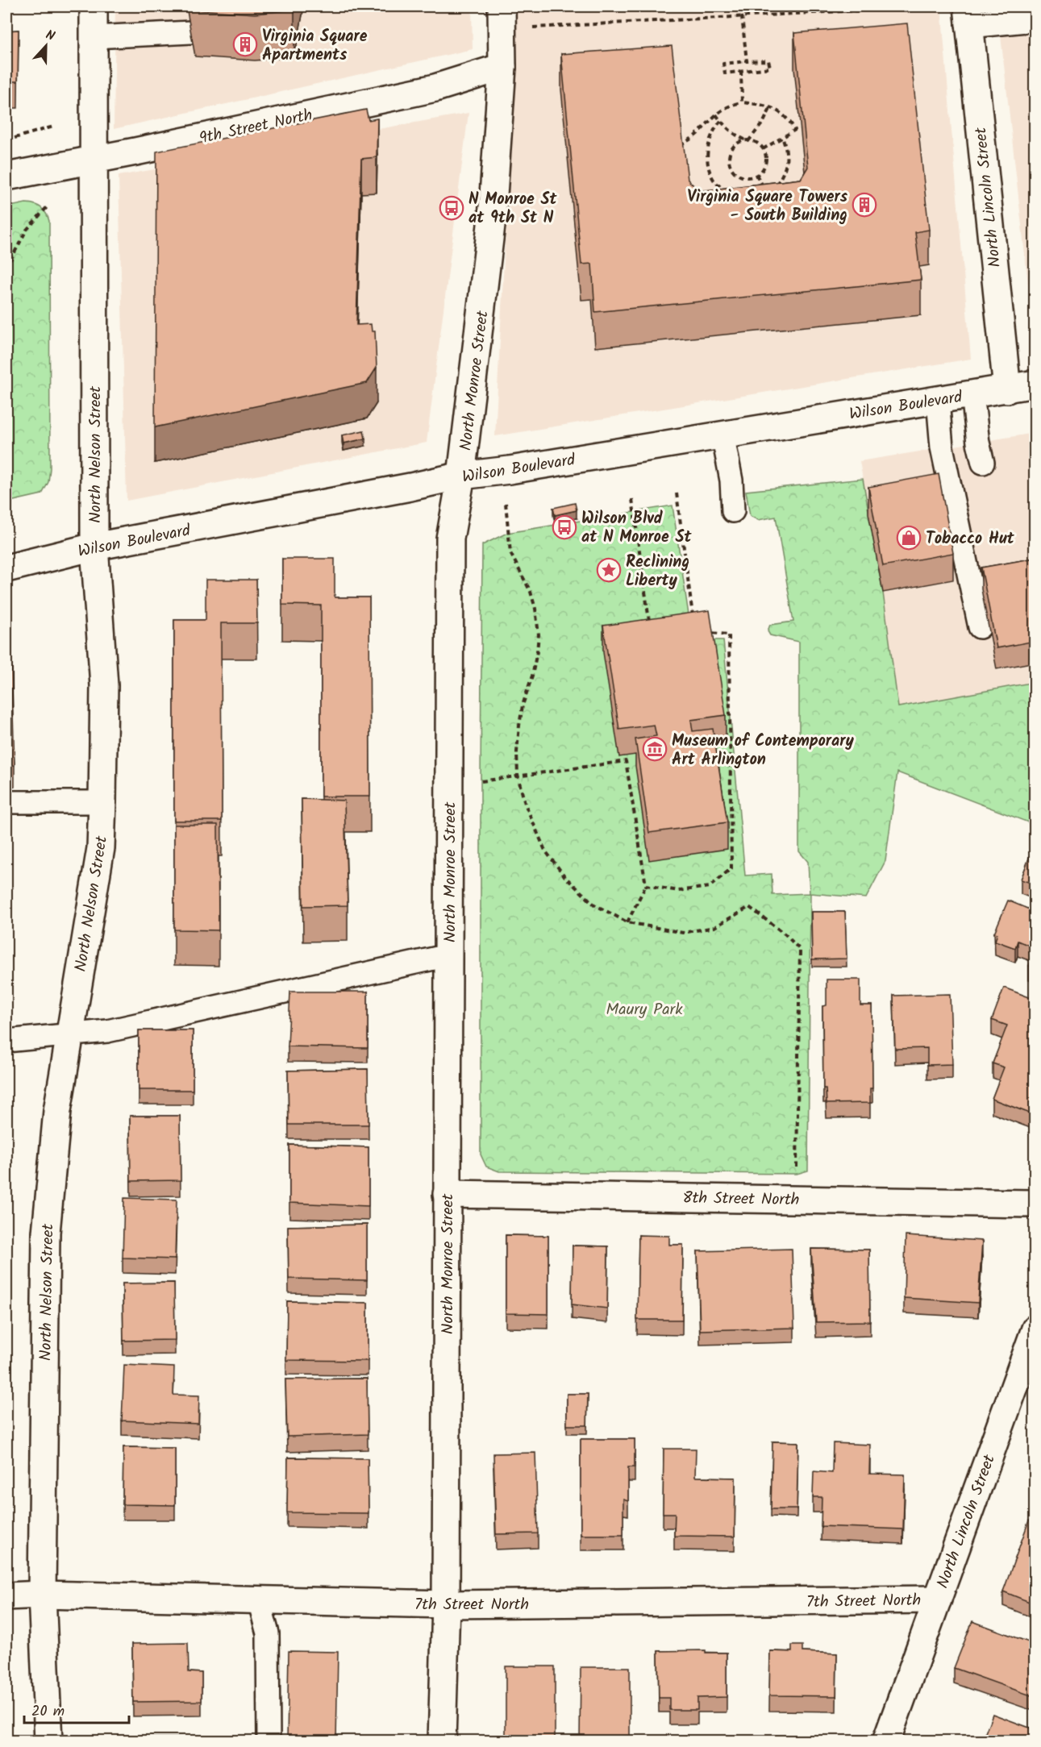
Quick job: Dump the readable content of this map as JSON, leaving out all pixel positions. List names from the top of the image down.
{
  "streets": {
    "street": [
      "9th Street North",
      "North Lincoln Street",
      "North Monroe Street",
      "Wilson Boulevard",
      "North Nelson Street",
      "8th Street North",
      "7th Street North"
    ]
  },
  "crossings": [
    ["9th Street North", "North Monroe Street"],
    ["9th Street North", "North Nelson Street"],
    ["North Lincoln Street", "Wilson Boulevard"],
    ["North Lincoln Street", "7th Street North"],
    ["North Monroe Street", "Wilson Boulevard"],
    ["North Monroe Street", "8th Street North"],
    ["North Monroe Street", "7th Street North"],
    ["Wilson Boulevard", "North Nelson Street"],
    ["North Nelson Street", "7th Street North"]
  ],
  "parks": ["Maury Park"],
  "places": {
    "building": ["Virginia Square Apartments", "Virginia Square Towers - South Building"],
    "bus stop": ["N Monroe St at 9th St N", "Wilson Blvd at N Monroe St"],
    "shop": ["Tobacco Hut"],
    "place": ["Reclining Liberty"],
    "museum": ["Museum of Contemporary Art Arlington"]
  },
  "scale_bar": "20 m",
  "north": "top"
}
